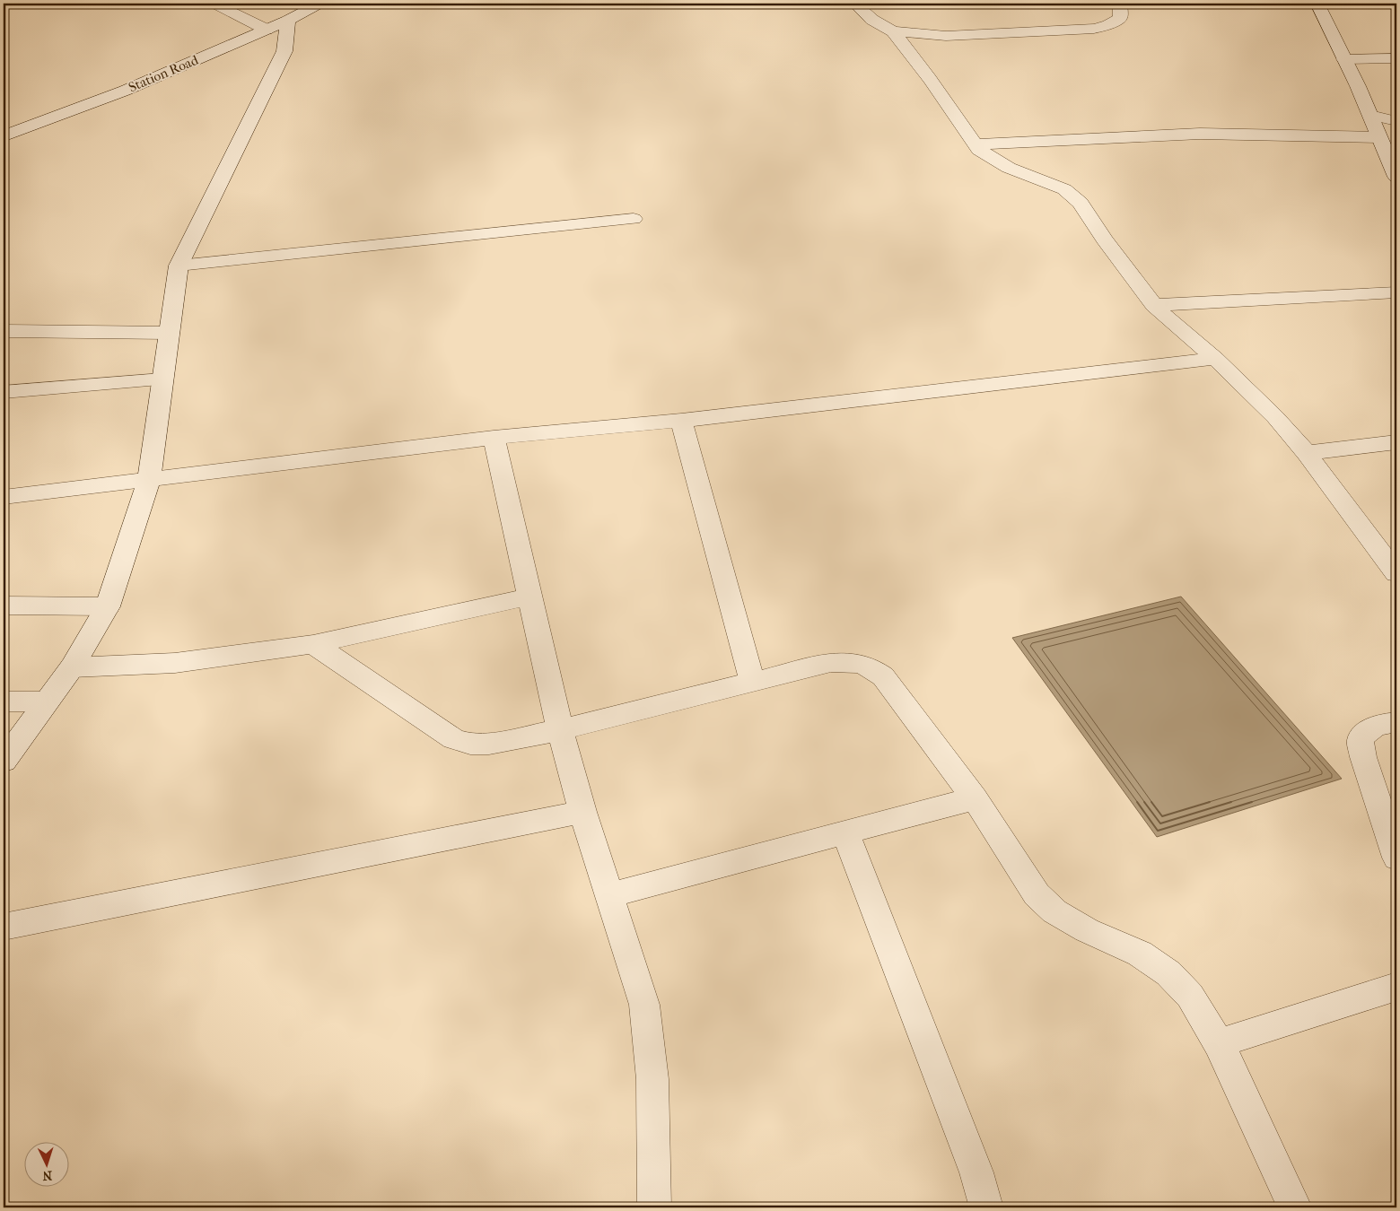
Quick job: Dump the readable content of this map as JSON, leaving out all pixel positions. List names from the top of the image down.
{
  "streets": {
    "street": ["Station Road"]
  },
  "north": "bottom"
}
